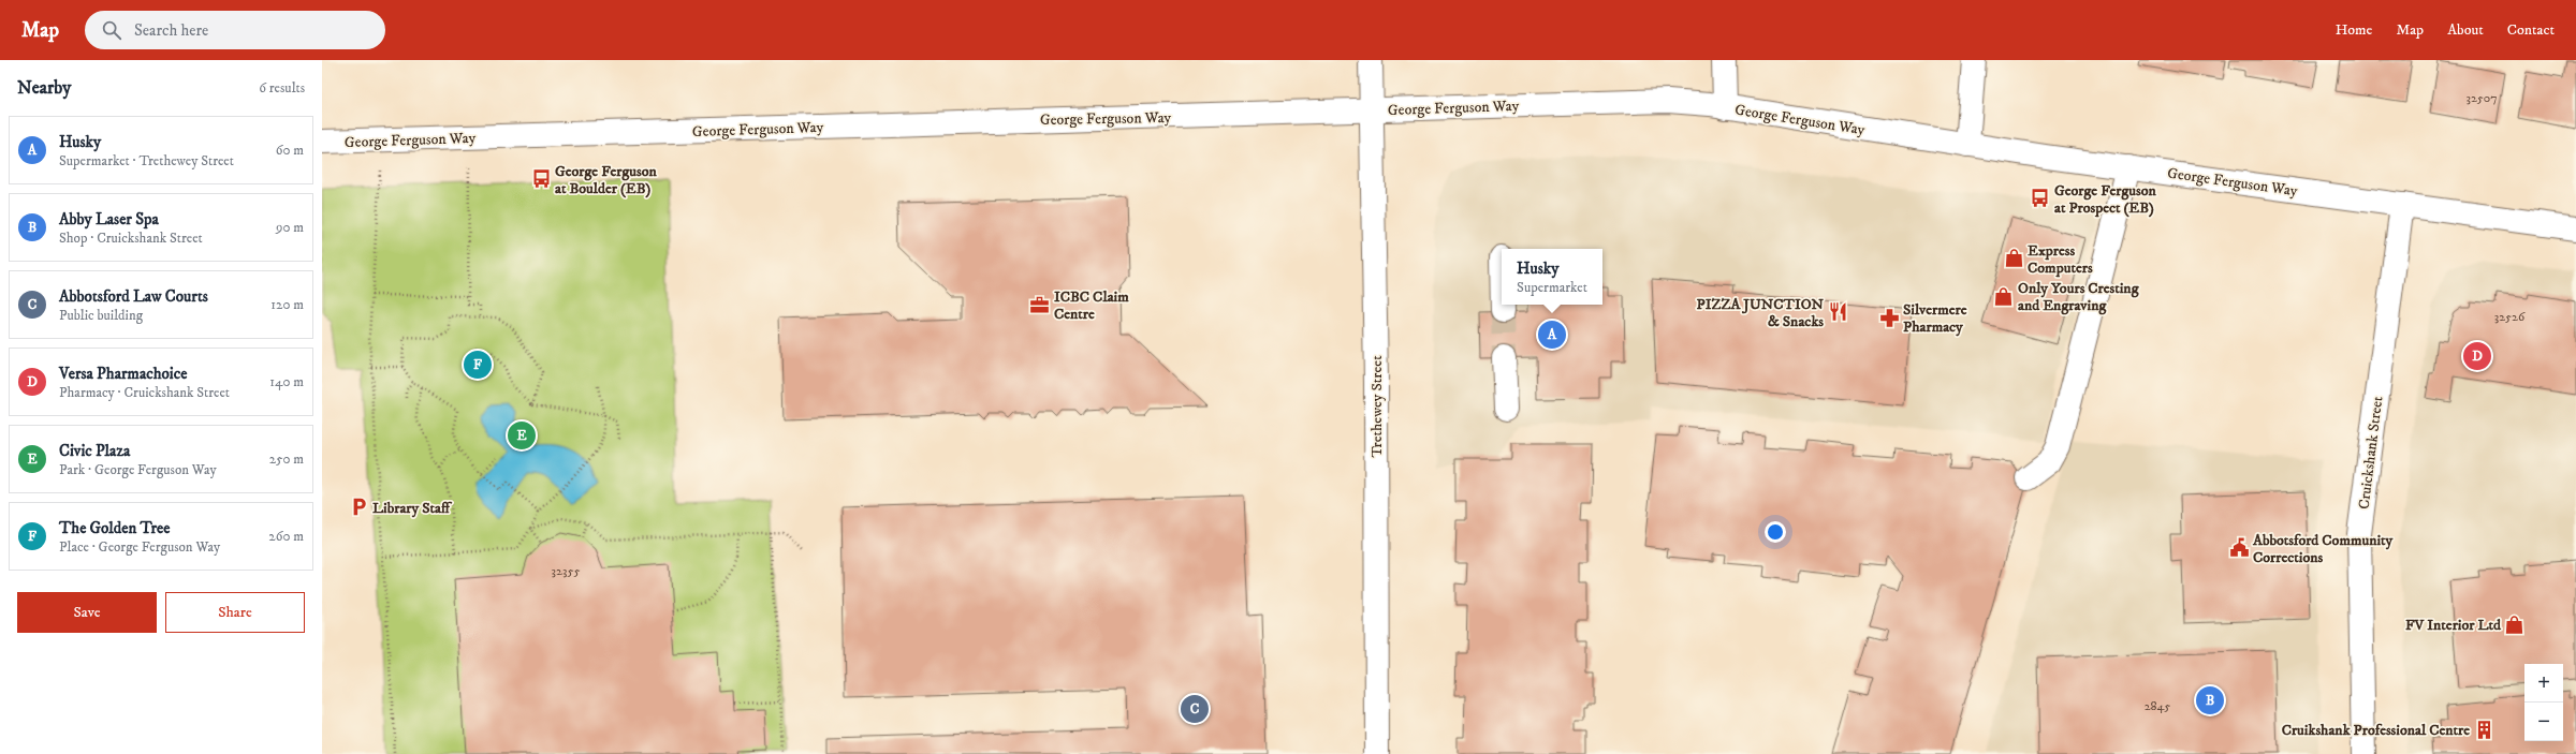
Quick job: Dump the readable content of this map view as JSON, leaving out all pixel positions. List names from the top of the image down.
{
  "streets": {
    "main road": ["George Ferguson Way", "Trethewey Street", "Cruickshank Street"]
  },
  "crossings": [
    ["George Ferguson Way", "Trethewey Street"],
    ["George Ferguson Way", "Cruickshank Street"]
  ],
  "places": {
    "bus stop": ["George Ferguson at Boulder (EB)", "George Ferguson at Prospect (EB)"],
    "shop": ["Express Computers", "Only Yours Cresting and Engraving", "FV Interior Ltd"],
    "office": ["ICBC Claim Centre"],
    "restaurant": ["PIZZA JUNCTION & Snacks"],
    "pharmacy": ["Silvermere Pharmacy"],
    "parking": ["Library Staff"],
    "public building": ["Abbotsford Community Corrections"],
    "building": ["Cruikshank Professional Centre"]
  },
  "house_numbers": [
    "32507",
    "32526",
    "32355",
    "2845"
  ],
  "page": {
    "header": "Map",
    "search": "Search here",
    "nav": [
      "Home",
      "Map",
      "About",
      "Contact"
    ],
    "heading": ["Nearby", "6 results"],
    "list": [
      {
        "mark": "A",
        "name": "Husky",
        "note": "Supermarket · Trethewey Street",
        "value": "60 m"
      },
      {
        "mark": "B",
        "name": "Abby Laser Spa",
        "note": "Shop · Cruickshank Street",
        "value": "90 m"
      },
      {
        "mark": "C",
        "name": "Abbotsford Law Courts",
        "note": "Public building",
        "value": "120 m"
      },
      {
        "mark": "D",
        "name": "Versa Pharmachoice",
        "note": "Pharmacy · Cruickshank Street",
        "value": "140 m"
      },
      {
        "mark": "E",
        "name": "Civic Plaza",
        "note": "Park · George Ferguson Way",
        "value": "250 m"
      },
      {
        "mark": "F",
        "name": "The Golden Tree",
        "note": "Place · George Ferguson Way",
        "value": "260 m"
      }
    ],
    "popup": ["Husky", "Supermarket"],
    "pins": [
      "A",
      "D",
      "F",
      "E",
      "B",
      "C"
    ],
    "buttons": ["Save", "Share"],
    "map_buttons": ["+", "−"]
  }
}
